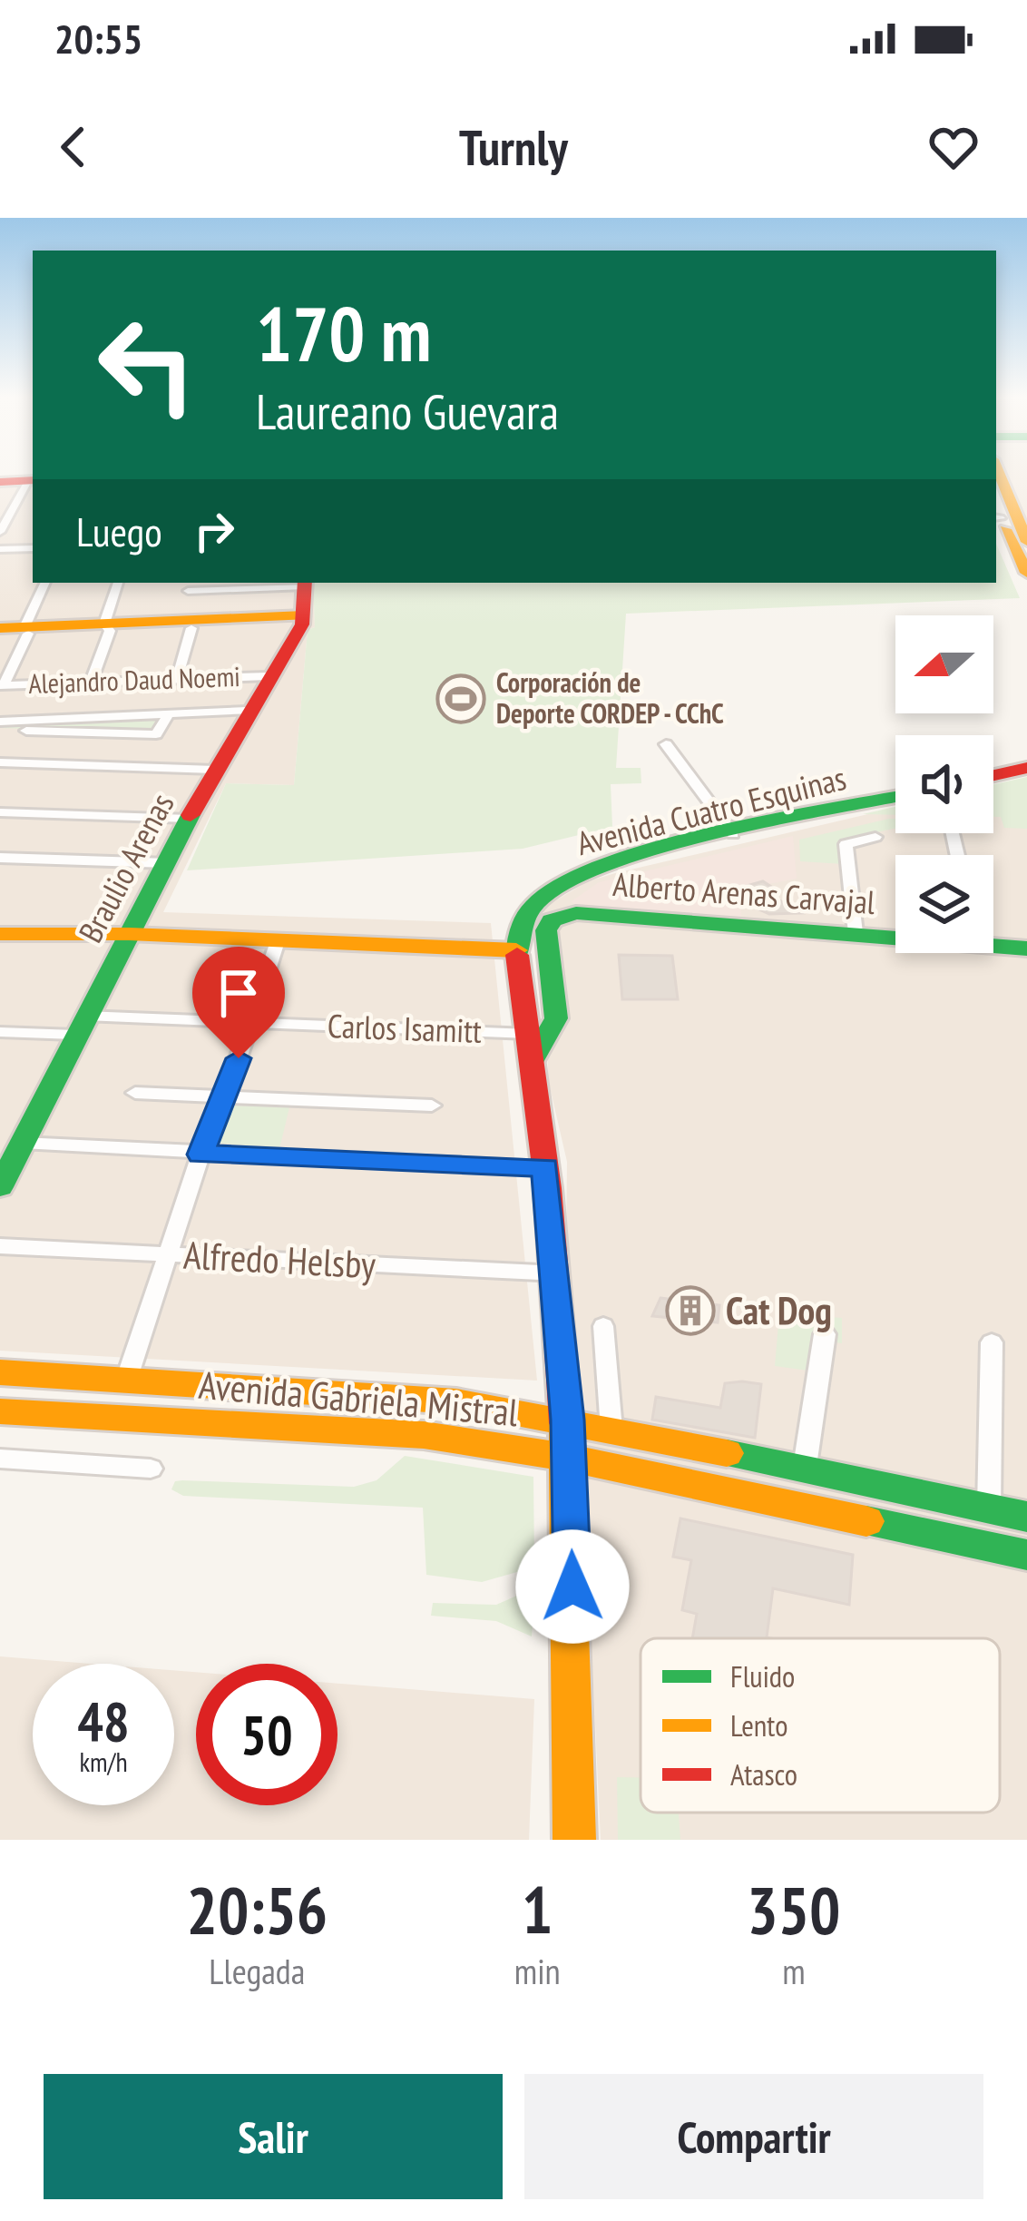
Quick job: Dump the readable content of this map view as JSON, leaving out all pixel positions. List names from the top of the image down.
{
  "streets": {
    "street": [
      "Alejandro Daud Noemi",
      "Avenida Cuatro Esquinas",
      "Braulio Arenas",
      "Alberto Arenas Carvajal",
      "Carlos Isamitt",
      "Alfredo Helsby",
      "Avenida Gabriela Mistral"
    ]
  },
  "crossings": [
    ["Alejandro Daud Noemi", "Braulio Arenas"],
    ["Avenida Cuatro Esquinas", "Alberto Arenas Carvajal"],
    ["Braulio Arenas", "Carlos Isamitt"]
  ],
  "places": {
    "sports": ["Corporación de Deporte CORDEP - CChC"],
    "building": ["Cat Dog"]
  },
  "legend": ["Fluido", "Lento", "Atasco"],
  "north": "left",
  "page": {
    "status": "20:55",
    "header": "Turnly",
    "turn": ["170 m", "Laureano Guevara"],
    "then": "Luego",
    "speed": "48 km/h",
    "limit": "50",
    "eta": [
      "20:56",
      "Llegada",
      "1",
      "min",
      "350",
      "m"
    ],
    "buttons": ["Salir", "Compartir"]
  }
}
